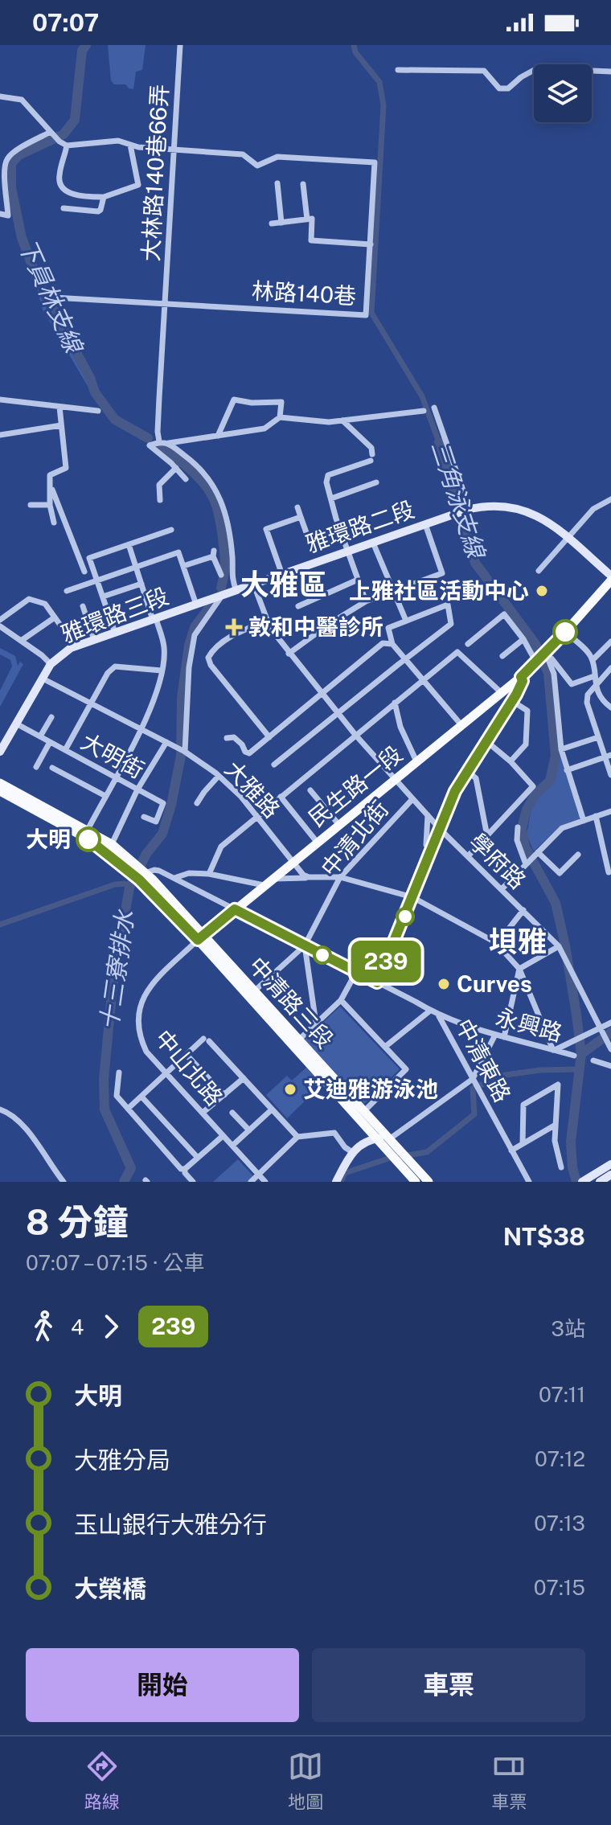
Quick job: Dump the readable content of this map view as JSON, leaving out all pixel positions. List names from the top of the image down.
{
  "streets": {
    "main road": ["民生路一段", "中清路三段"],
    "street": [
      "大林路140巷66弄",
      "林路140巷",
      "雅環路二段",
      "雅環路三段",
      "大明街",
      "大雅路",
      "中清北街",
      "學府路",
      "永興路",
      "中清東路",
      "中山北路"
    ]
  },
  "crossings": [
    ["大林路140巷66弄", "林路140巷"],
    ["雅環路二段", "雅環路三段"],
    ["雅環路二段", "學府路"],
    ["雅環路三段", "大明街"],
    ["雅環路三段", "大雅路"],
    ["雅環路三段", "學府路"],
    ["民生路一段", "大雅路"],
    ["民生路一段", "學府路"],
    ["民生路一段", "中清路三段"],
    ["民生路一段", "中清東路"],
    ["民生路一段", "中山北路"],
    ["中清北街", "學府路"],
    ["中清北街", "中清路三段"],
    ["中清北街", "中清東路"],
    ["中清路三段", "中山北路"],
    ["永興路", "中清東路"]
  ],
  "districts": ["大雅區", "垻雅"],
  "water": ["下員林支線", "三角泳支線", "十三寮排水"],
  "places": {
    "other": [
      "上雅社區活動中心",
      "大明",
      "Curves",
      "艾迪雅游泳池"
    ],
    "health": ["敦和中醫診所"]
  },
  "lines": ["bus line 239"],
  "page": {
    "status": "07:07",
    "on_map": "239",
    "heading": ["8 分鐘", "07:07 – 07:15 · 公車", "NT$38"],
    "legs": ["4", "239", "3站"],
    "list": [
      {
        "name": "大明",
        "value": "07:11"
      },
      {
        "name": "大雅分局",
        "value": "07:12"
      },
      {
        "name": "玉山銀行大雅分行",
        "value": "07:13"
      },
      {
        "name": "大榮橋",
        "value": "07:15"
      }
    ],
    "buttons": ["開始", "車票"],
    "tabs": ["路線", "地圖", "車票"]
  }
}
